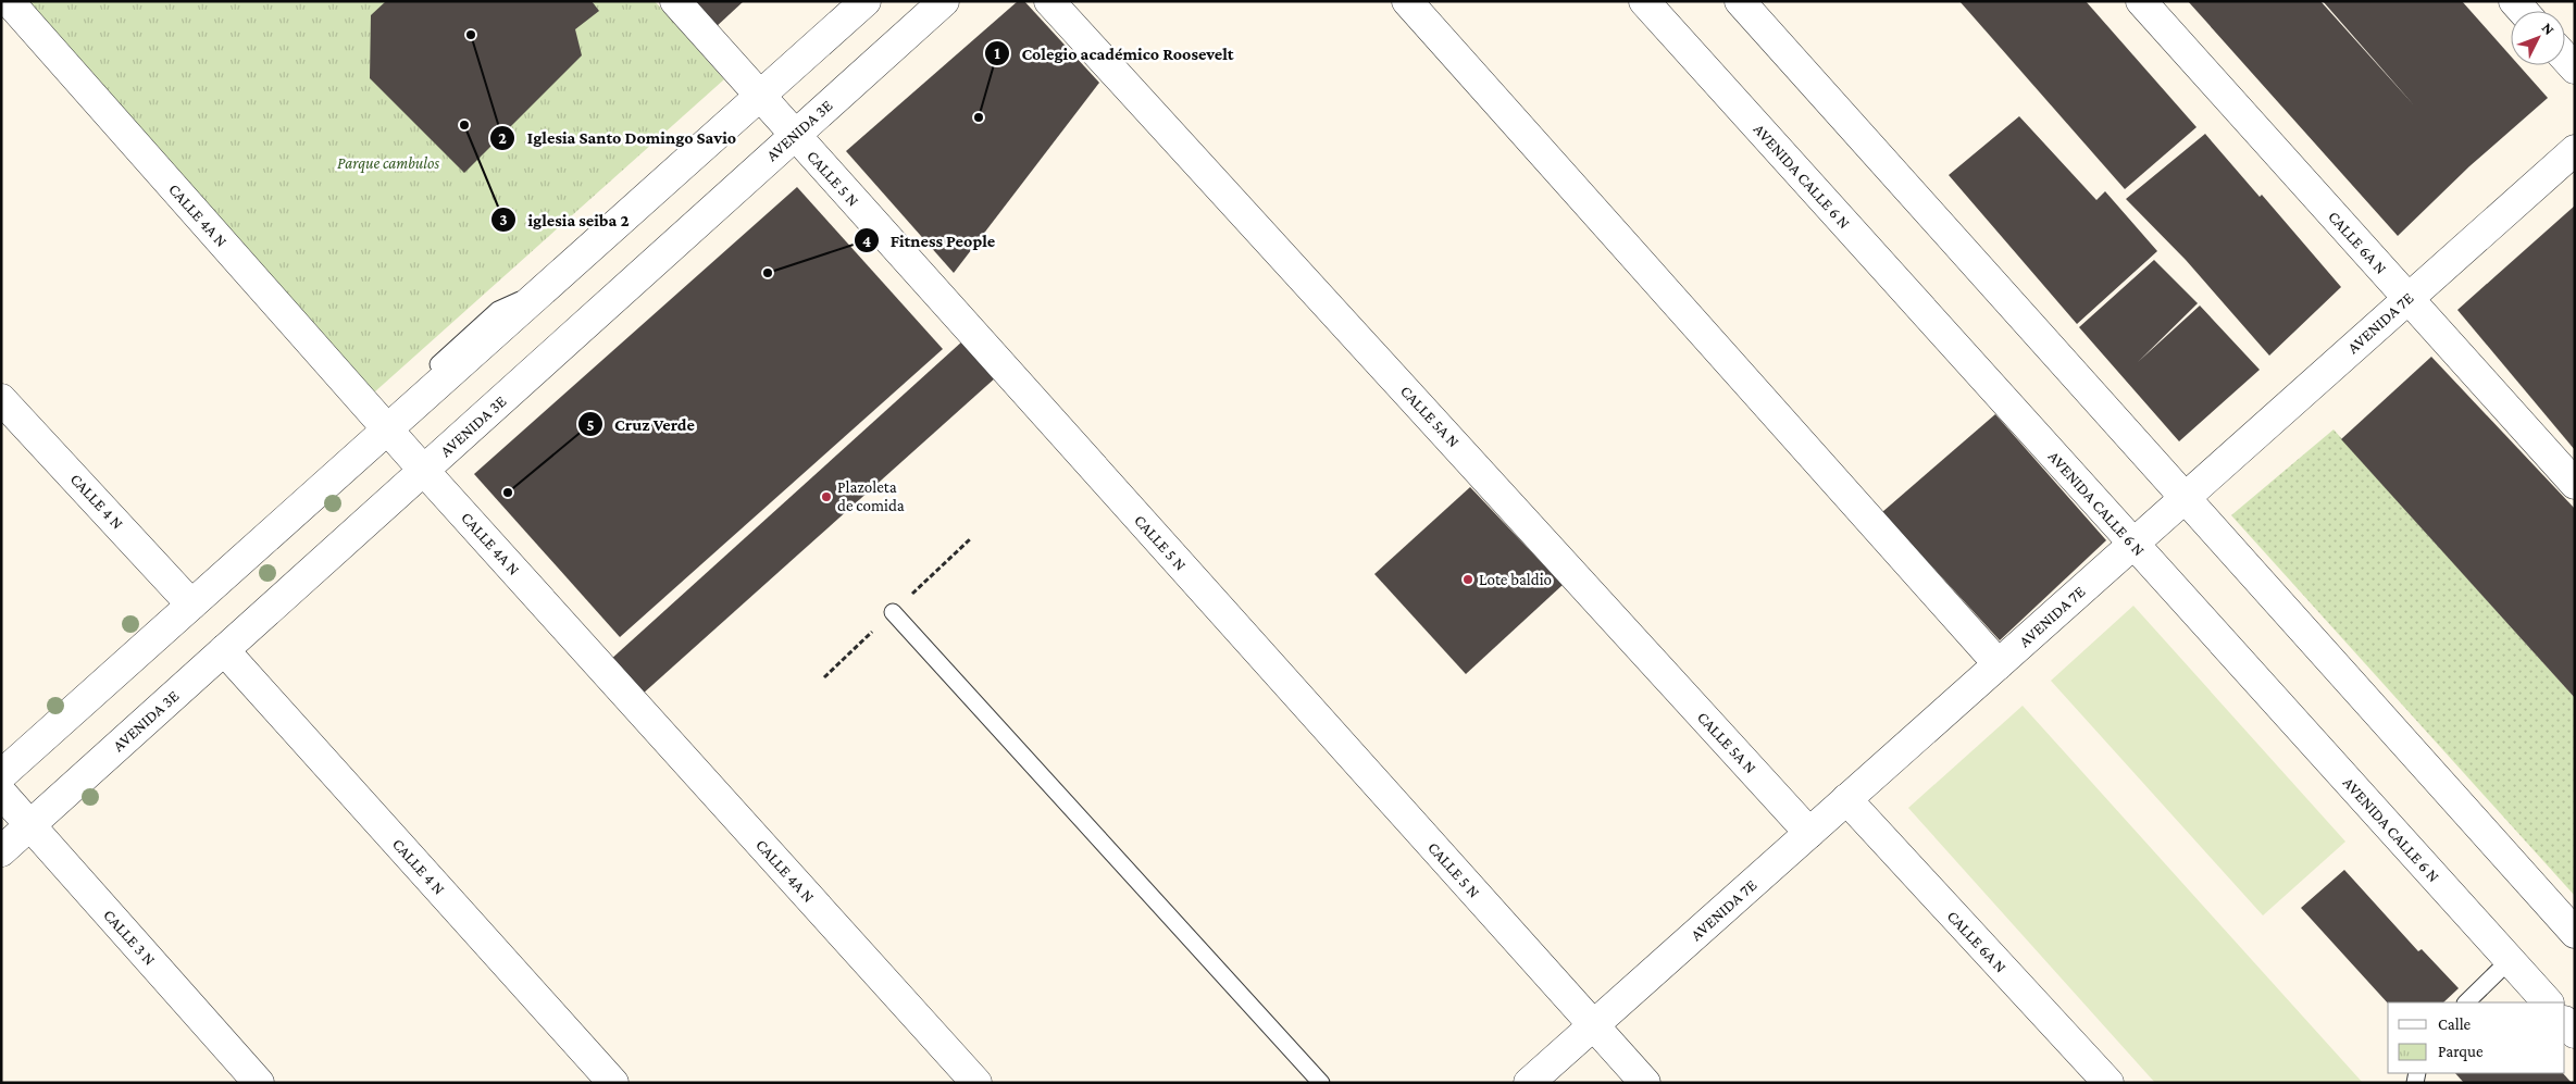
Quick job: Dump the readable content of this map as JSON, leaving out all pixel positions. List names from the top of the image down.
{
  "streets": {
    "street": [
      "AVENIDA 3E",
      "AVENIDA CALLE 6 N",
      "CALLE 5 N",
      "CALLE 4A N",
      "CALLE 6A N",
      "AVENIDA 7E",
      "CALLE 5A N",
      "CALLE 4 N",
      "CALLE 3 N"
    ]
  },
  "crossings": [
    ["AVENIDA 3E", "CALLE 5 N"],
    ["AVENIDA 3E", "CALLE 4A N"],
    ["AVENIDA 3E", "CALLE 4 N"],
    ["AVENIDA 3E", "CALLE 3 N"],
    ["AVENIDA CALLE 6 N", "AVENIDA 7E"],
    ["CALLE 5 N", "AVENIDA 7E"],
    ["CALLE 6A N", "AVENIDA 7E"],
    ["AVENIDA 7E", "CALLE 5A N"]
  ],
  "parks": ["Parque cambulos"],
  "places": [
    "Iglesia Santo Domingo Savio",
    "Colegio académico Roosevelt",
    "iglesia seiba 2",
    "Fitness People",
    "Cruz Verde",
    "Plazoleta de comida",
    "Lote baldio"
  ],
  "legend": ["Calle", "Parque"],
  "north": "top right"
}
